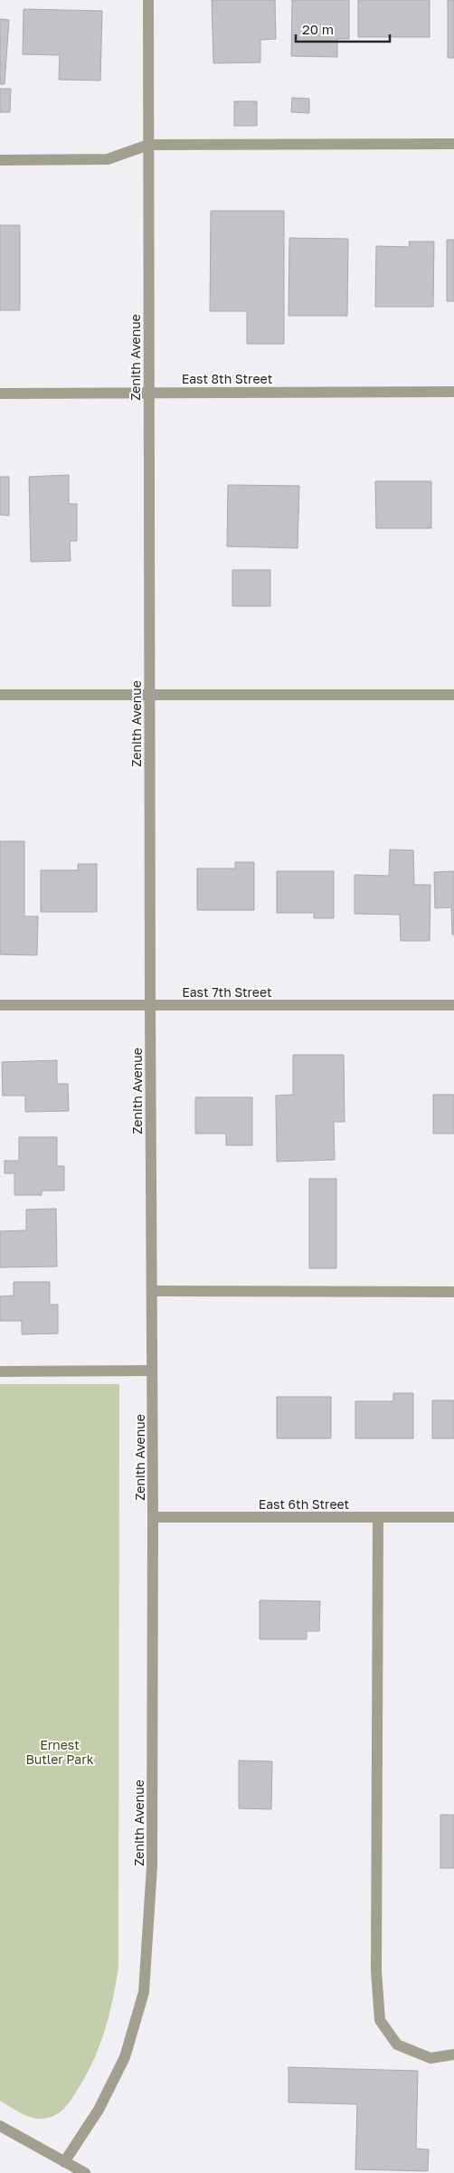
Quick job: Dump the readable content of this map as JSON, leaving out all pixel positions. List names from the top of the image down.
{
  "streets": {
    "street": [
      "Zenith Avenue",
      "East 8th Street",
      "East 7th Street",
      "East 6th Street"
    ]
  },
  "crossings": [
    ["Zenith Avenue", "East 8th Street"],
    ["Zenith Avenue", "East 7th Street"],
    ["Zenith Avenue", "East 6th Street"]
  ],
  "parks": ["Ernest Butler Park"],
  "scale_bar": "20 m"
}
